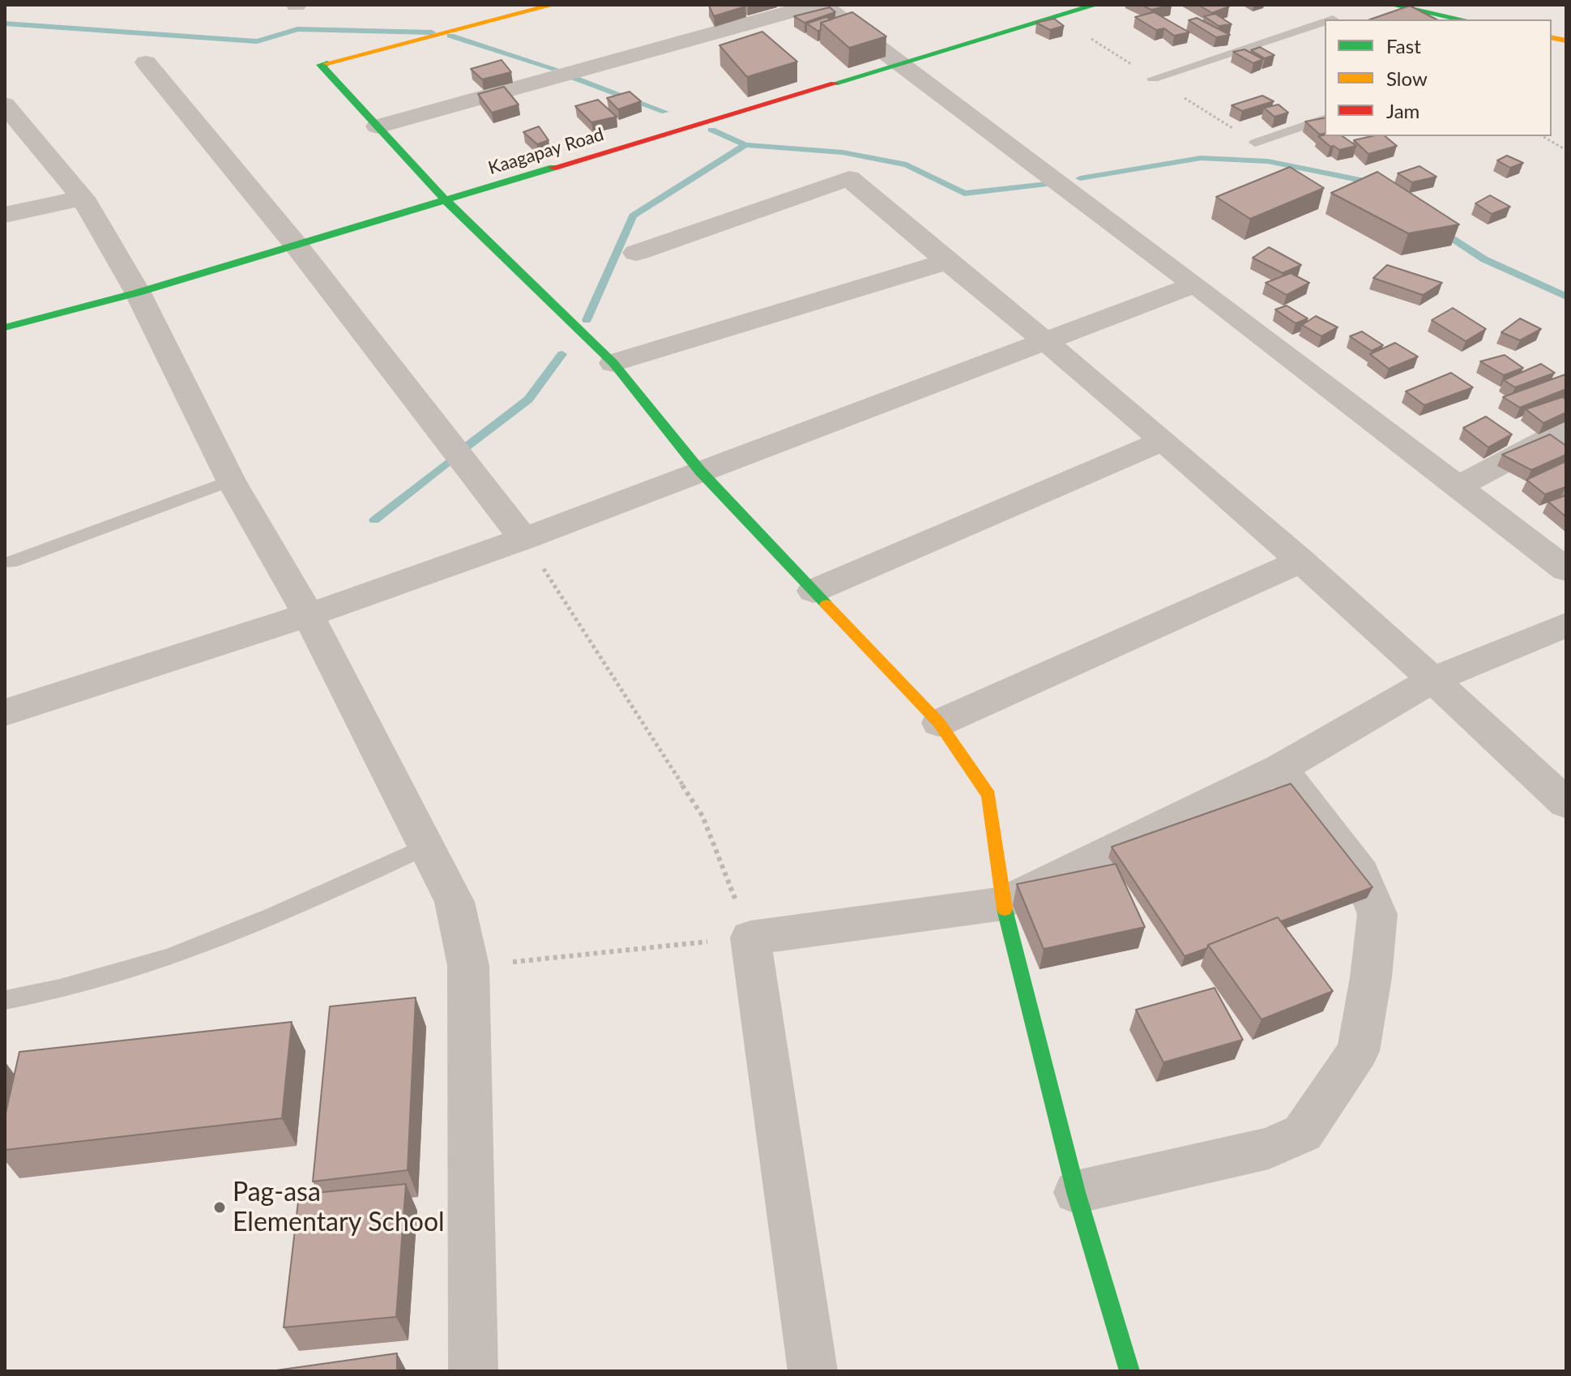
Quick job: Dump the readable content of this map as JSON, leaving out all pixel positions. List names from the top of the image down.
{
  "streets": {
    "street": ["Kaagapay Road"]
  },
  "places": ["Pag-asa Elementary School"],
  "legend": ["Fast", "Slow", "Jam"]
}
